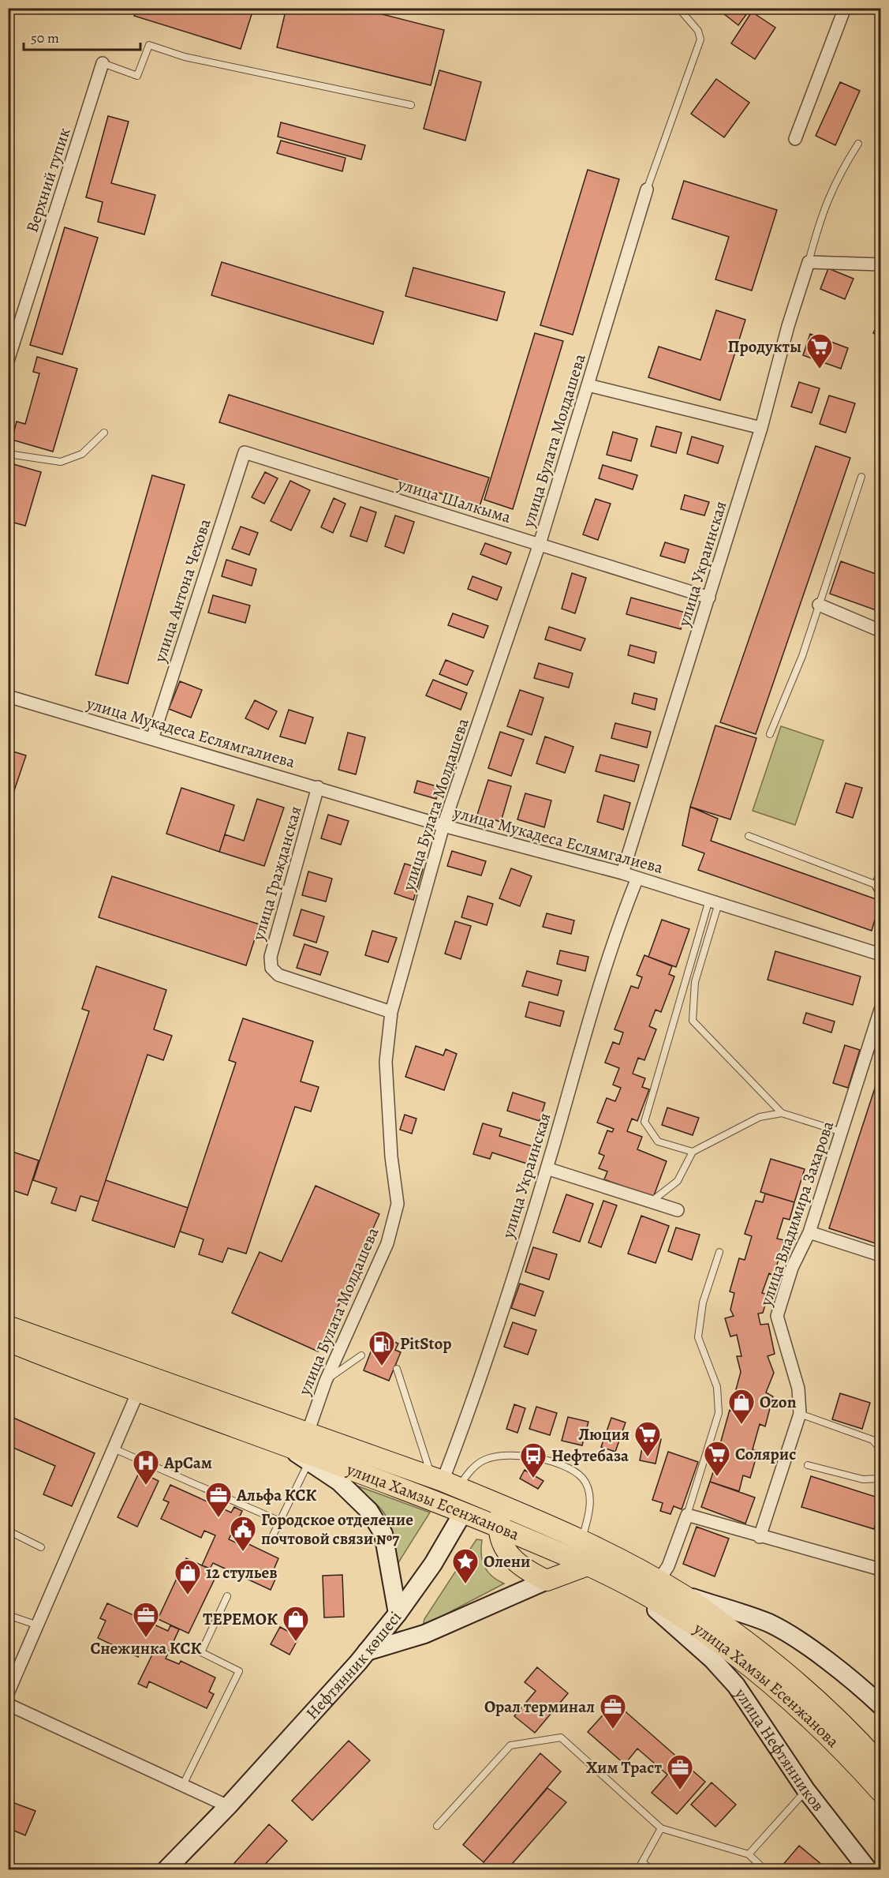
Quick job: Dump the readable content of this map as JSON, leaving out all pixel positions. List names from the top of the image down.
{
  "streets": {
    "main road": ["улица Хамзы Есенжанова", "Нефтянник көшесі", "улица Нефтянников"],
    "street": [
      "Верхний тупик",
      "улица Булата Молдашева",
      "улица Шалкыма",
      "улица Украинская",
      "улица Антона Чехова",
      "улица Мукадеса Еслямгалиева",
      "улица Гражданская",
      "улица Владимира Захарова"
    ]
  },
  "crossings": [
    ["улица Булата Молдашева", "улица Шалкыма"],
    ["улица Булата Молдашева", "улица Мукадеса Еслямгалиева"],
    ["улица Булата Молдашева", "улица Гражданская"],
    ["улица Булата Молдашева", "улица Хамзы Есенжанова"],
    ["улица Шалкыма", "улица Украинская"],
    ["улица Шалкыма", "улица Антона Чехова"],
    ["улица Украинская", "улица Мукадеса Еслямгалиева"],
    ["улица Украинская", "улица Хамзы Есенжанова"],
    ["улица Антона Чехова", "улица Мукадеса Еслямгалиева"],
    ["улица Мукадеса Еслямгалиева", "улица Гражданская"],
    ["улица Хамзы Есенжанова", "Нефтянник көшесі"],
    ["улица Хамзы Есенжанова", "улица Нефтянников"]
  ],
  "places": {
    "supermarket": ["Продукты", "Люция", "Солярис"],
    "fuel station": ["PitStop"],
    "shop": ["Ozon", "12 стульев", "ТЕРЕМОК"],
    "bus stop": ["Нефтебаза"],
    "hospital": ["АрСам"],
    "office": [
      "Альфа КСК",
      "Снежинка КСК",
      "Орал терминал",
      "Хим Траст"
    ],
    "public building": ["Городское отделение почтовой связи №7"],
    "place": ["Олени"]
  },
  "scale_bar": "50 m"
}
